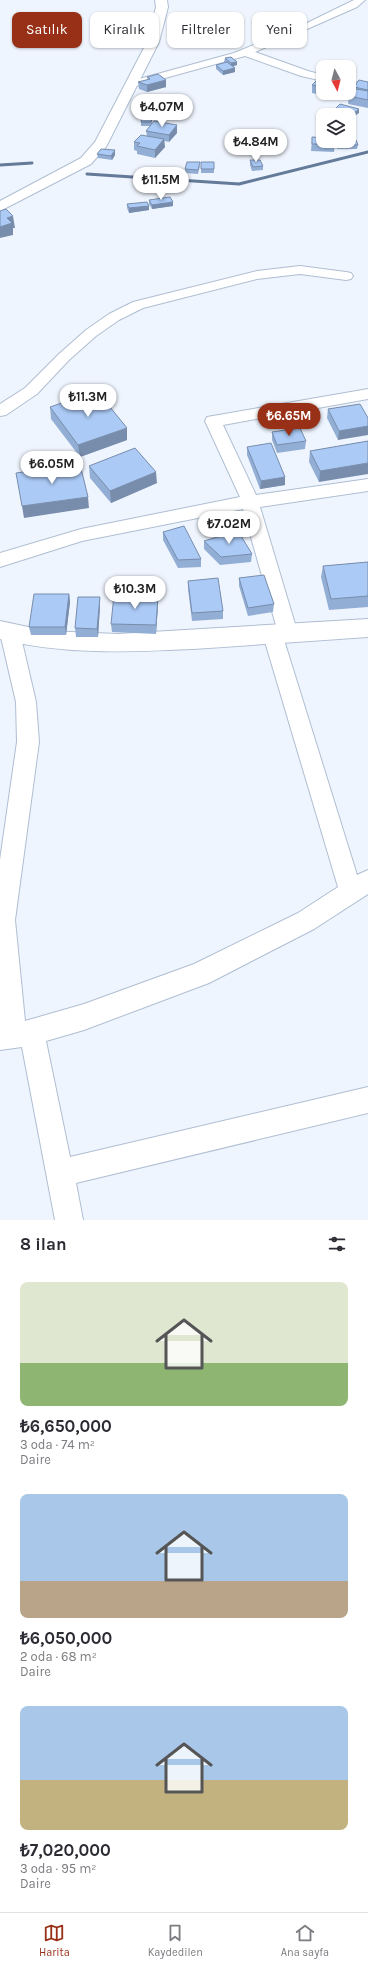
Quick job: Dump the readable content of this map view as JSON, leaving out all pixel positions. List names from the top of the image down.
{
  "north": "bottom",
  "page": {
    "chip": [
      "Satılık",
      "Kiralık",
      "Filtreler",
      "Yeni"
    ],
    "price": [
      "₺4.07M",
      "₺4.84M",
      "₺11.5M",
      "₺11.3M",
      "₺6.65M",
      "₺6.05M",
      "₺7.02M",
      "₺10.3M"
    ],
    "heading": "8 ilan",
    "list": [
      {
        "name": "₺6,650,000",
        "note": "3 oda · 74 m² · Daire"
      },
      {
        "name": "₺6,050,000",
        "note": "2 oda · 68 m² · Daire"
      },
      {
        "name": "₺7,020,000",
        "note": "3 oda · 95 m² · Daire"
      }
    ],
    "tabs": ["Harita", "Kaydedilen", "Ana sayfa"]
  }
}
